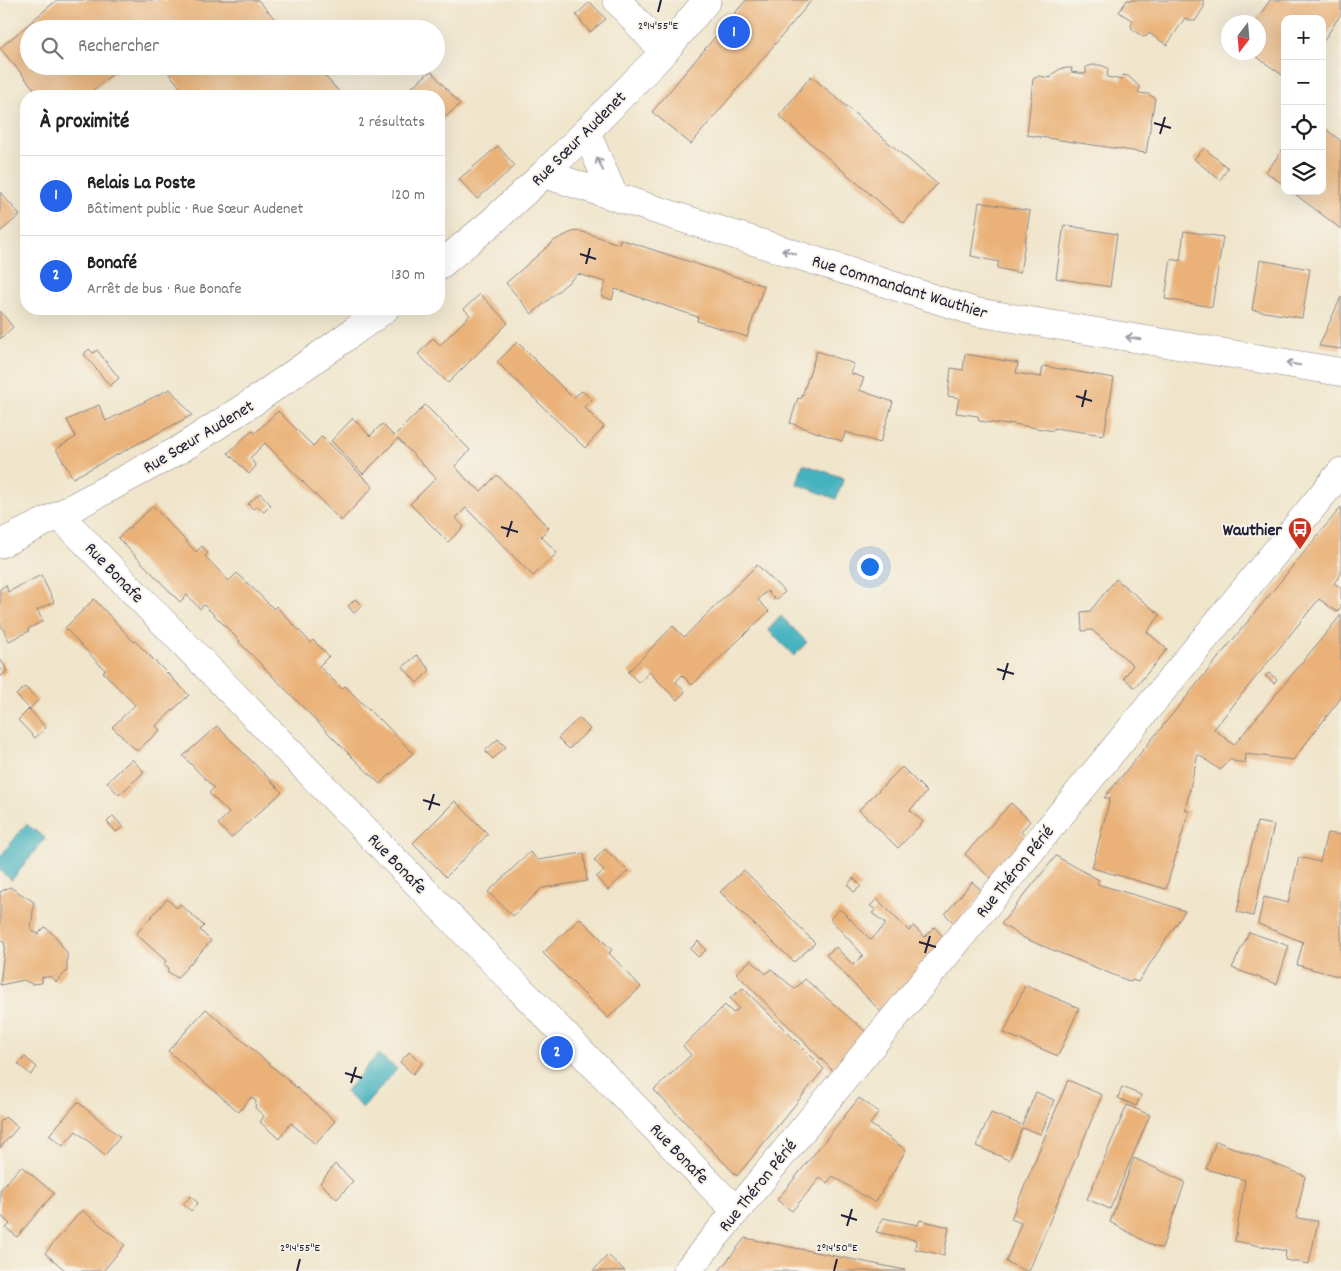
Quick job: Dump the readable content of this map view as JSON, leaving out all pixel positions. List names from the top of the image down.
{
  "streets": {
    "street": [
      "Rue Sœur Audenet",
      "Rue Commandant Wauthier",
      "Rue Bonafe",
      "Rue Théron Périé"
    ]
  },
  "crossings": [
    ["Rue Sœur Audenet", "Rue Commandant Wauthier"],
    ["Rue Sœur Audenet", "Rue Bonafe"],
    ["Rue Bonafe", "Rue Théron Périé"]
  ],
  "one_way": ["Rue Commandant Wauthier"],
  "places": {
    "bus stop": ["Wauthier"]
  },
  "north": "bottom",
  "page": {
    "pins": ["1", "2"],
    "map_buttons": ["+", "−"],
    "search": "Rechercher",
    "heading": ["À proximité", "2 résultats"],
    "list": [
      {
        "mark": "1",
        "name": "Relais La Poste",
        "note": "Bâtiment public · Rue Sœur Audenet",
        "value": "120 m"
      },
      {
        "mark": "2",
        "name": "Bonafé",
        "note": "Arrêt de bus · Rue Bonafe",
        "value": "130 m"
      }
    ]
  },
  "coordinates": ["2°14'55\"E", "2°14'50\"E"]
}
